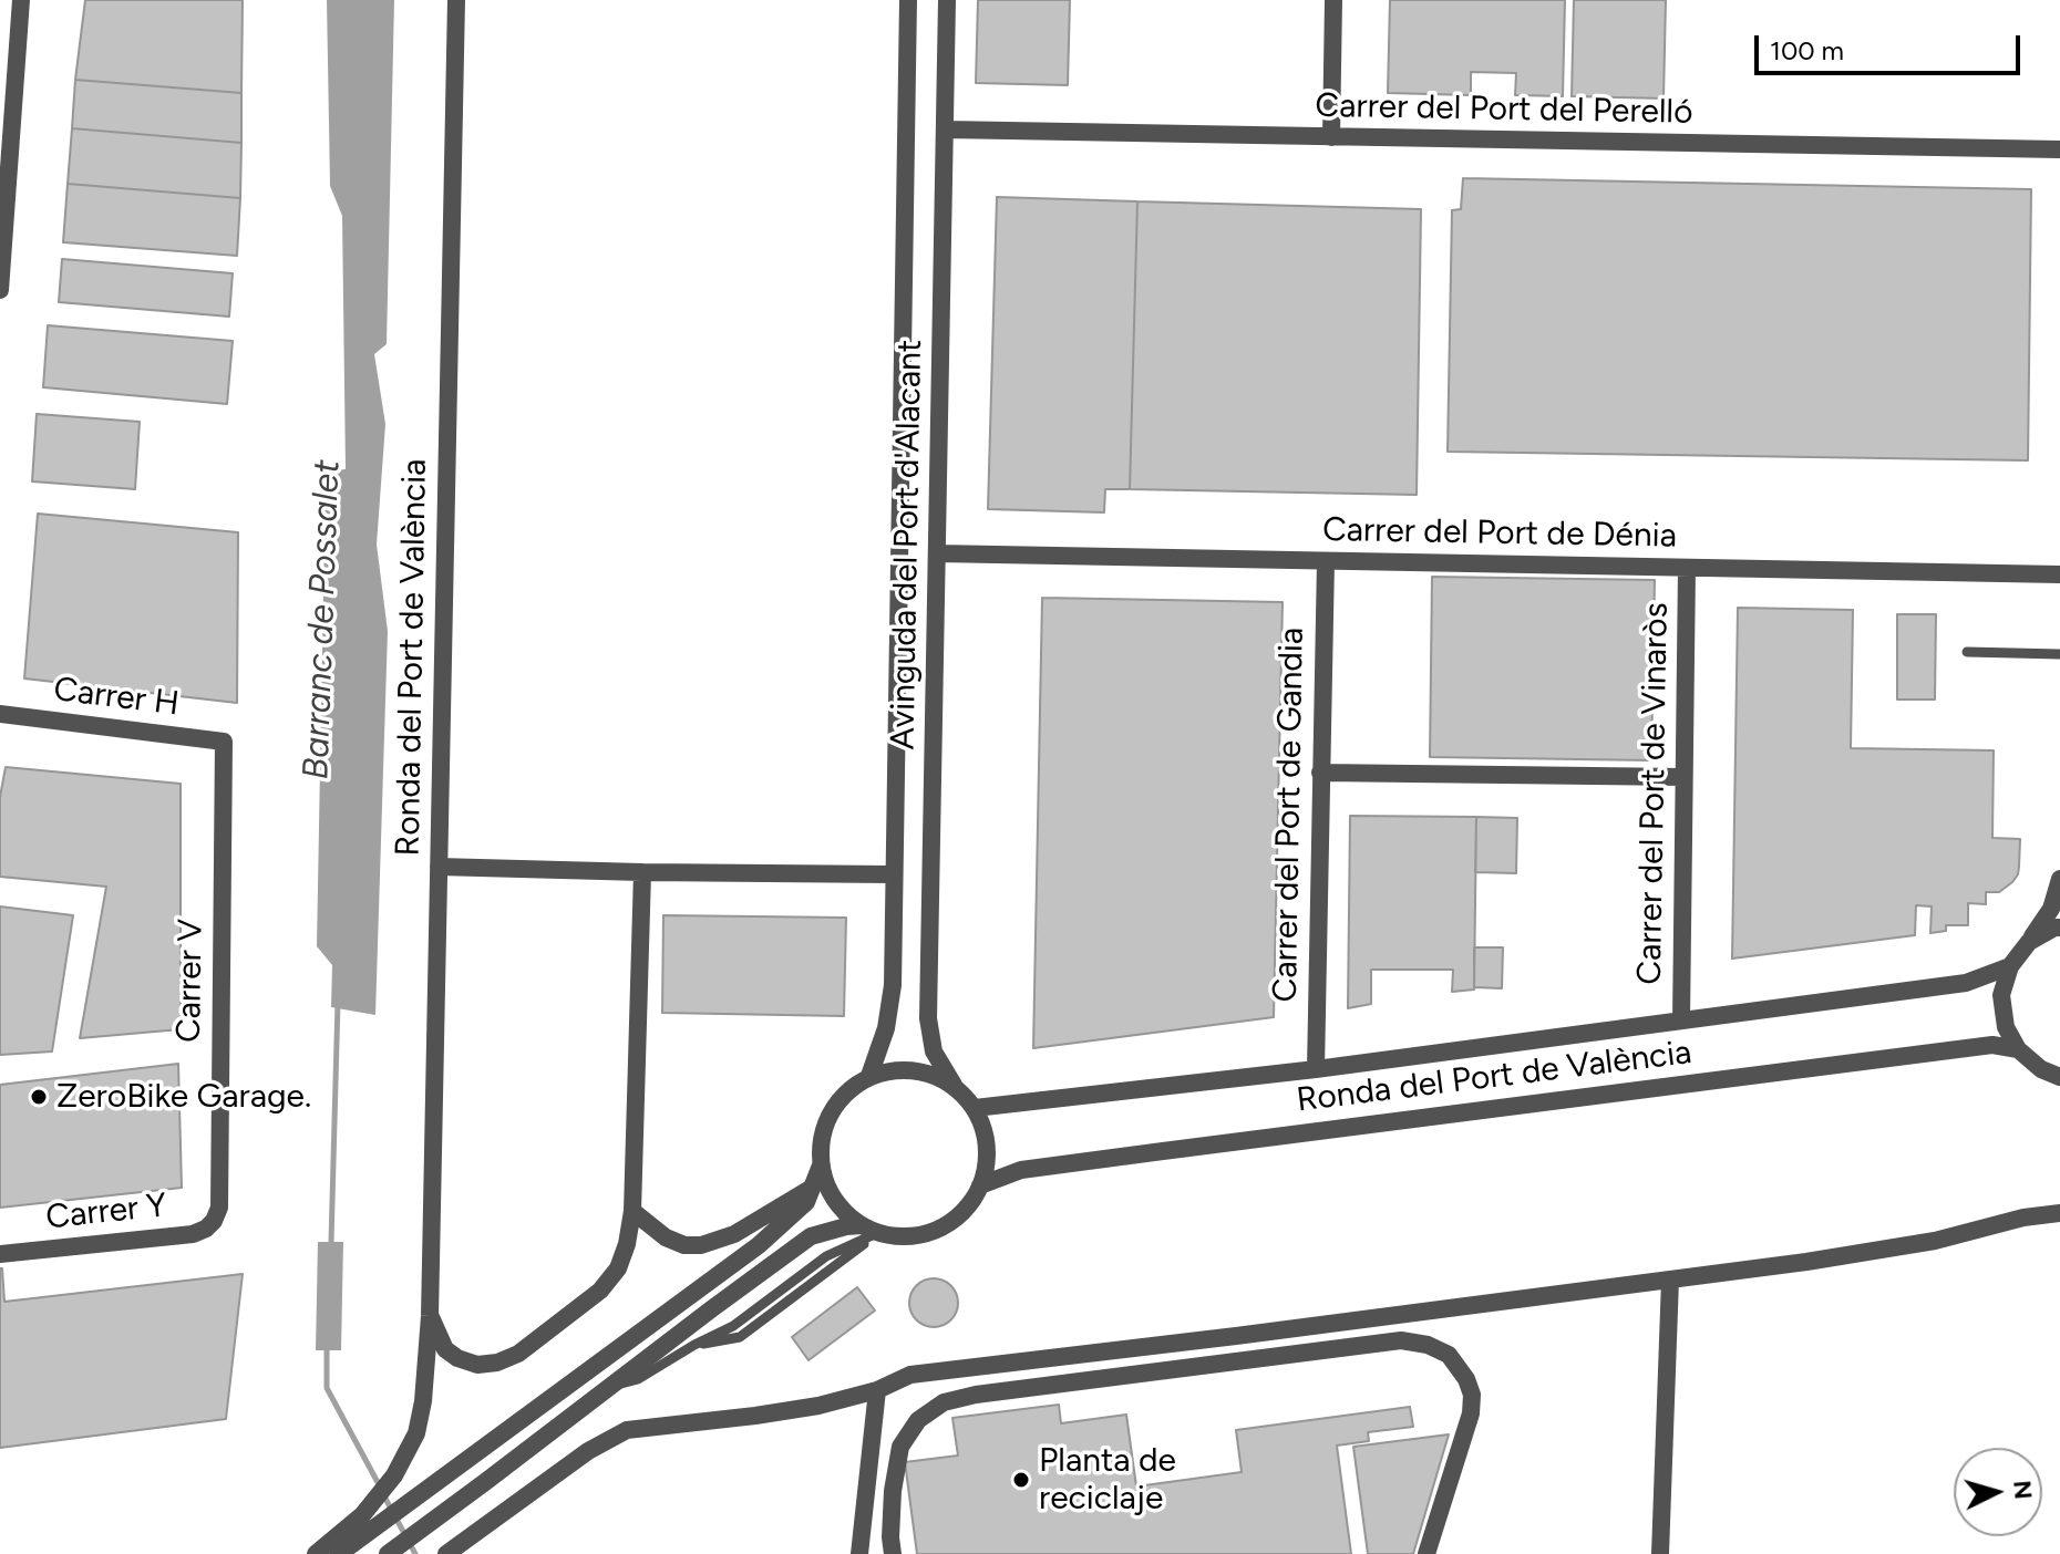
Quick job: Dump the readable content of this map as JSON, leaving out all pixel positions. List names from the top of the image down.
{
  "streets": {
    "street": [
      "Carrer del Port del Perelló",
      "Carrer del Port de Dénia",
      "Avinguda del Port d'Alacant",
      "Ronda del Port de València",
      "Carrer H",
      "Carrer del Port de Vinaròs",
      "Carrer del Port de Gandia",
      "Carrer V",
      "Carrer Y"
    ]
  },
  "crossings": [
    ["Carrer del Port del Perelló", "Avinguda del Port d'Alacant"],
    ["Carrer del Port de Dénia", "Avinguda del Port d'Alacant"],
    ["Carrer del Port de Dénia", "Carrer del Port de Vinaròs"],
    ["Carrer del Port de Dénia", "Carrer del Port de Gandia"],
    ["Avinguda del Port d'Alacant", "Ronda del Port de València"],
    ["Ronda del Port de València", "Carrer del Port de Vinaròs"],
    ["Ronda del Port de València", "Carrer del Port de Gandia"],
    ["Carrer H", "Carrer V"],
    ["Carrer V", "Carrer Y"]
  ],
  "water": ["Barranc de Possalet"],
  "places": ["ZeroBike Garage.", "Planta de reciclaje"],
  "scale_bar": "100 m",
  "north": "right"
}
